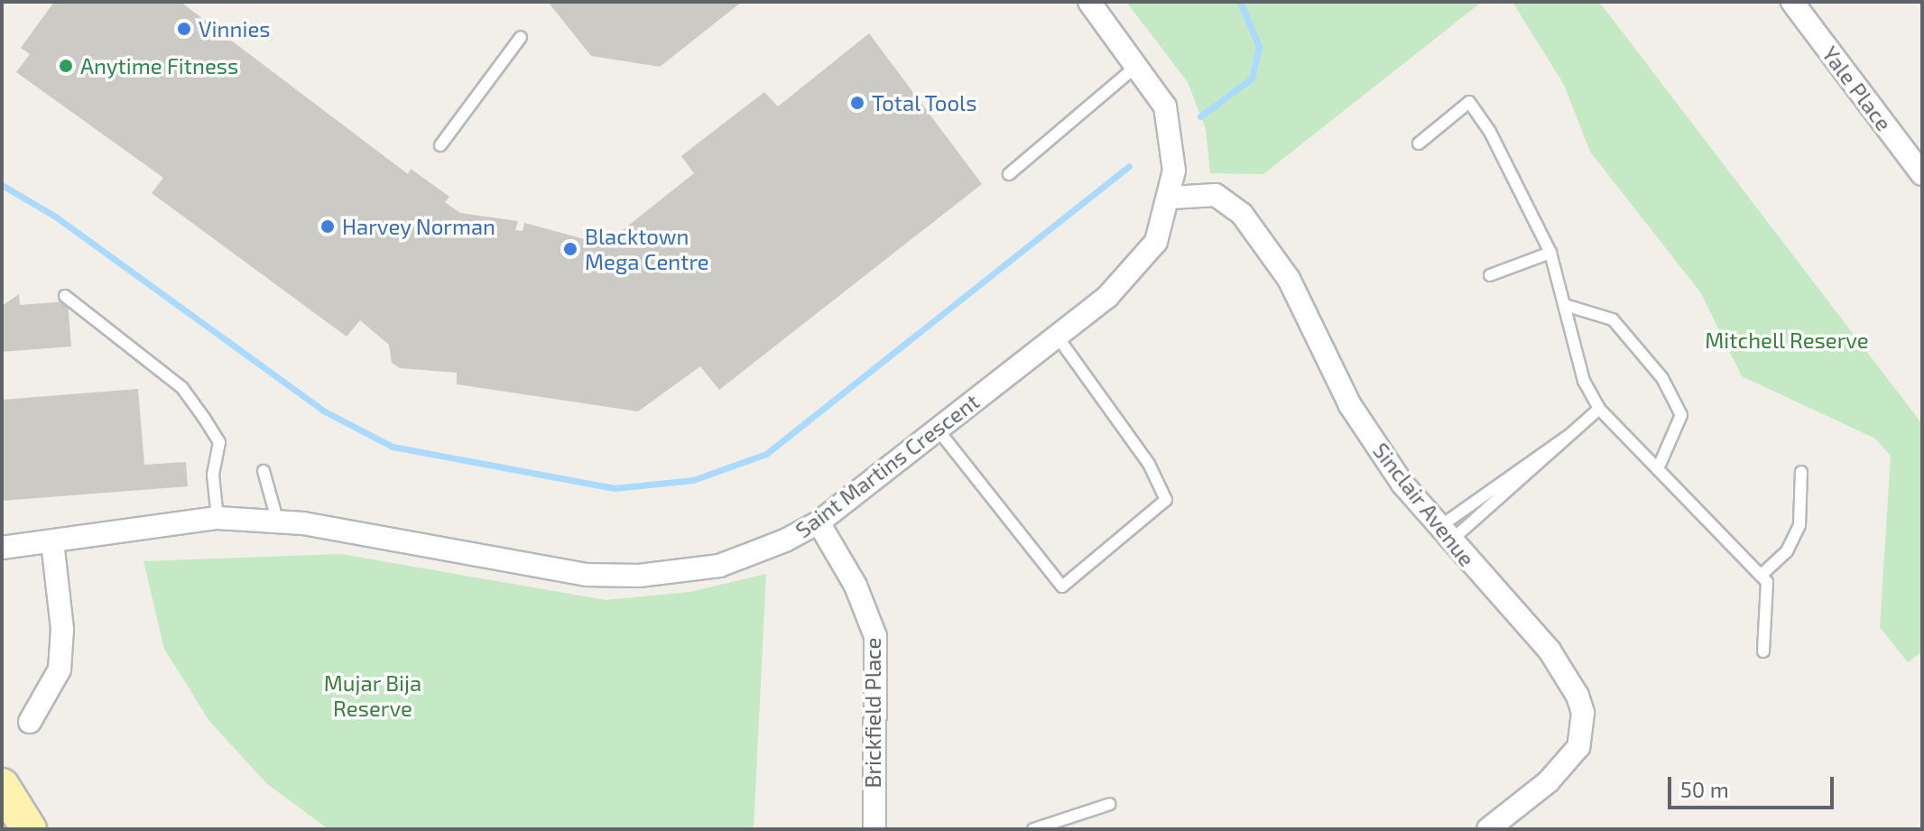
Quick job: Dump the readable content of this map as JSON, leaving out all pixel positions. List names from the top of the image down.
{
  "streets": {
    "street": [
      "Yale Place",
      "Saint Martins Crescent",
      "Sinclair Avenue",
      "Brickfield Place"
    ]
  },
  "crossings": [
    ["Saint Martins Crescent", "Sinclair Avenue"],
    ["Saint Martins Crescent", "Brickfield Place"]
  ],
  "parks": ["Mitchell Reserve", "Mujar Bija Reserve"],
  "places": [
    "Vinnies",
    "Anytime Fitness",
    "Total Tools",
    "Harvey Norman",
    "Blacktown Mega Centre"
  ],
  "scale_bar": "50 m"
}
